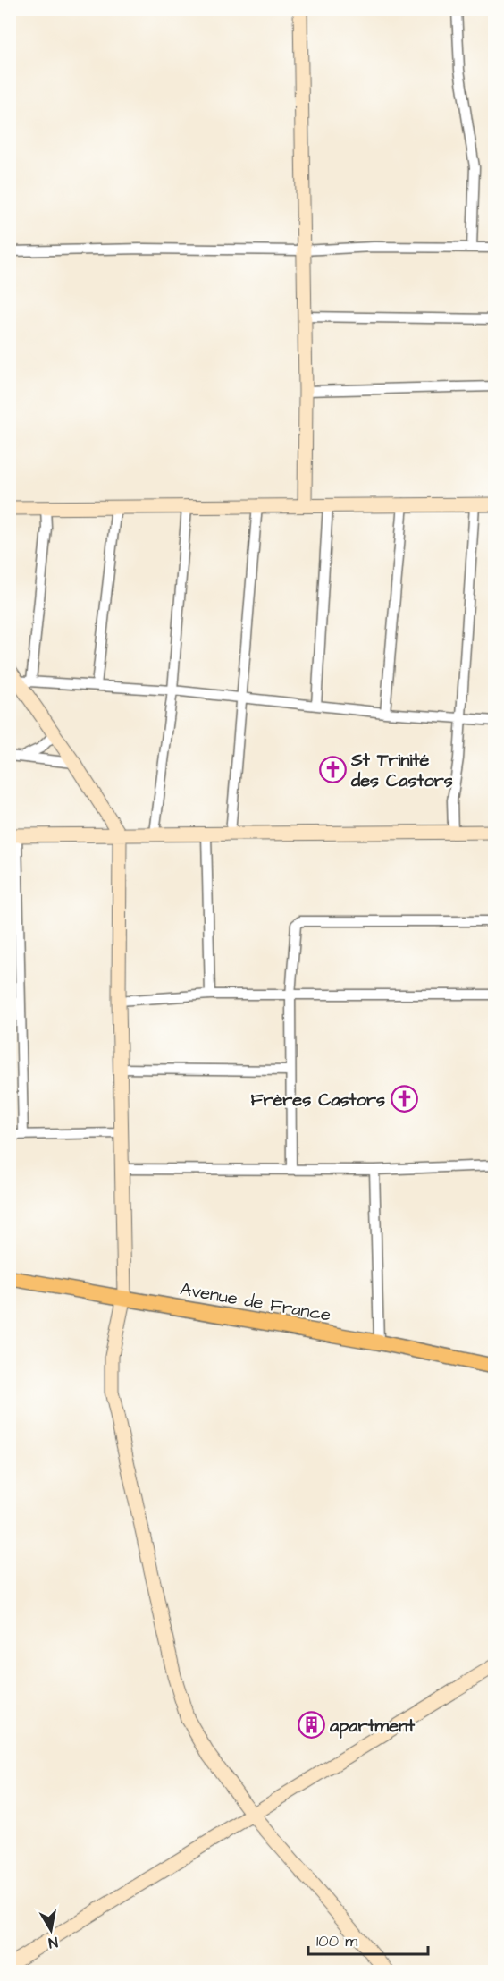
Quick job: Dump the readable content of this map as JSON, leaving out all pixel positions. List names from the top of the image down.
{
  "streets": {
    "main road": ["Avenue de France"]
  },
  "places": {
    "church": ["St Trinité des Castors", "Frères Castors"],
    "building": ["apartment"]
  },
  "scale_bar": "100 m",
  "north": "bottom"
}
